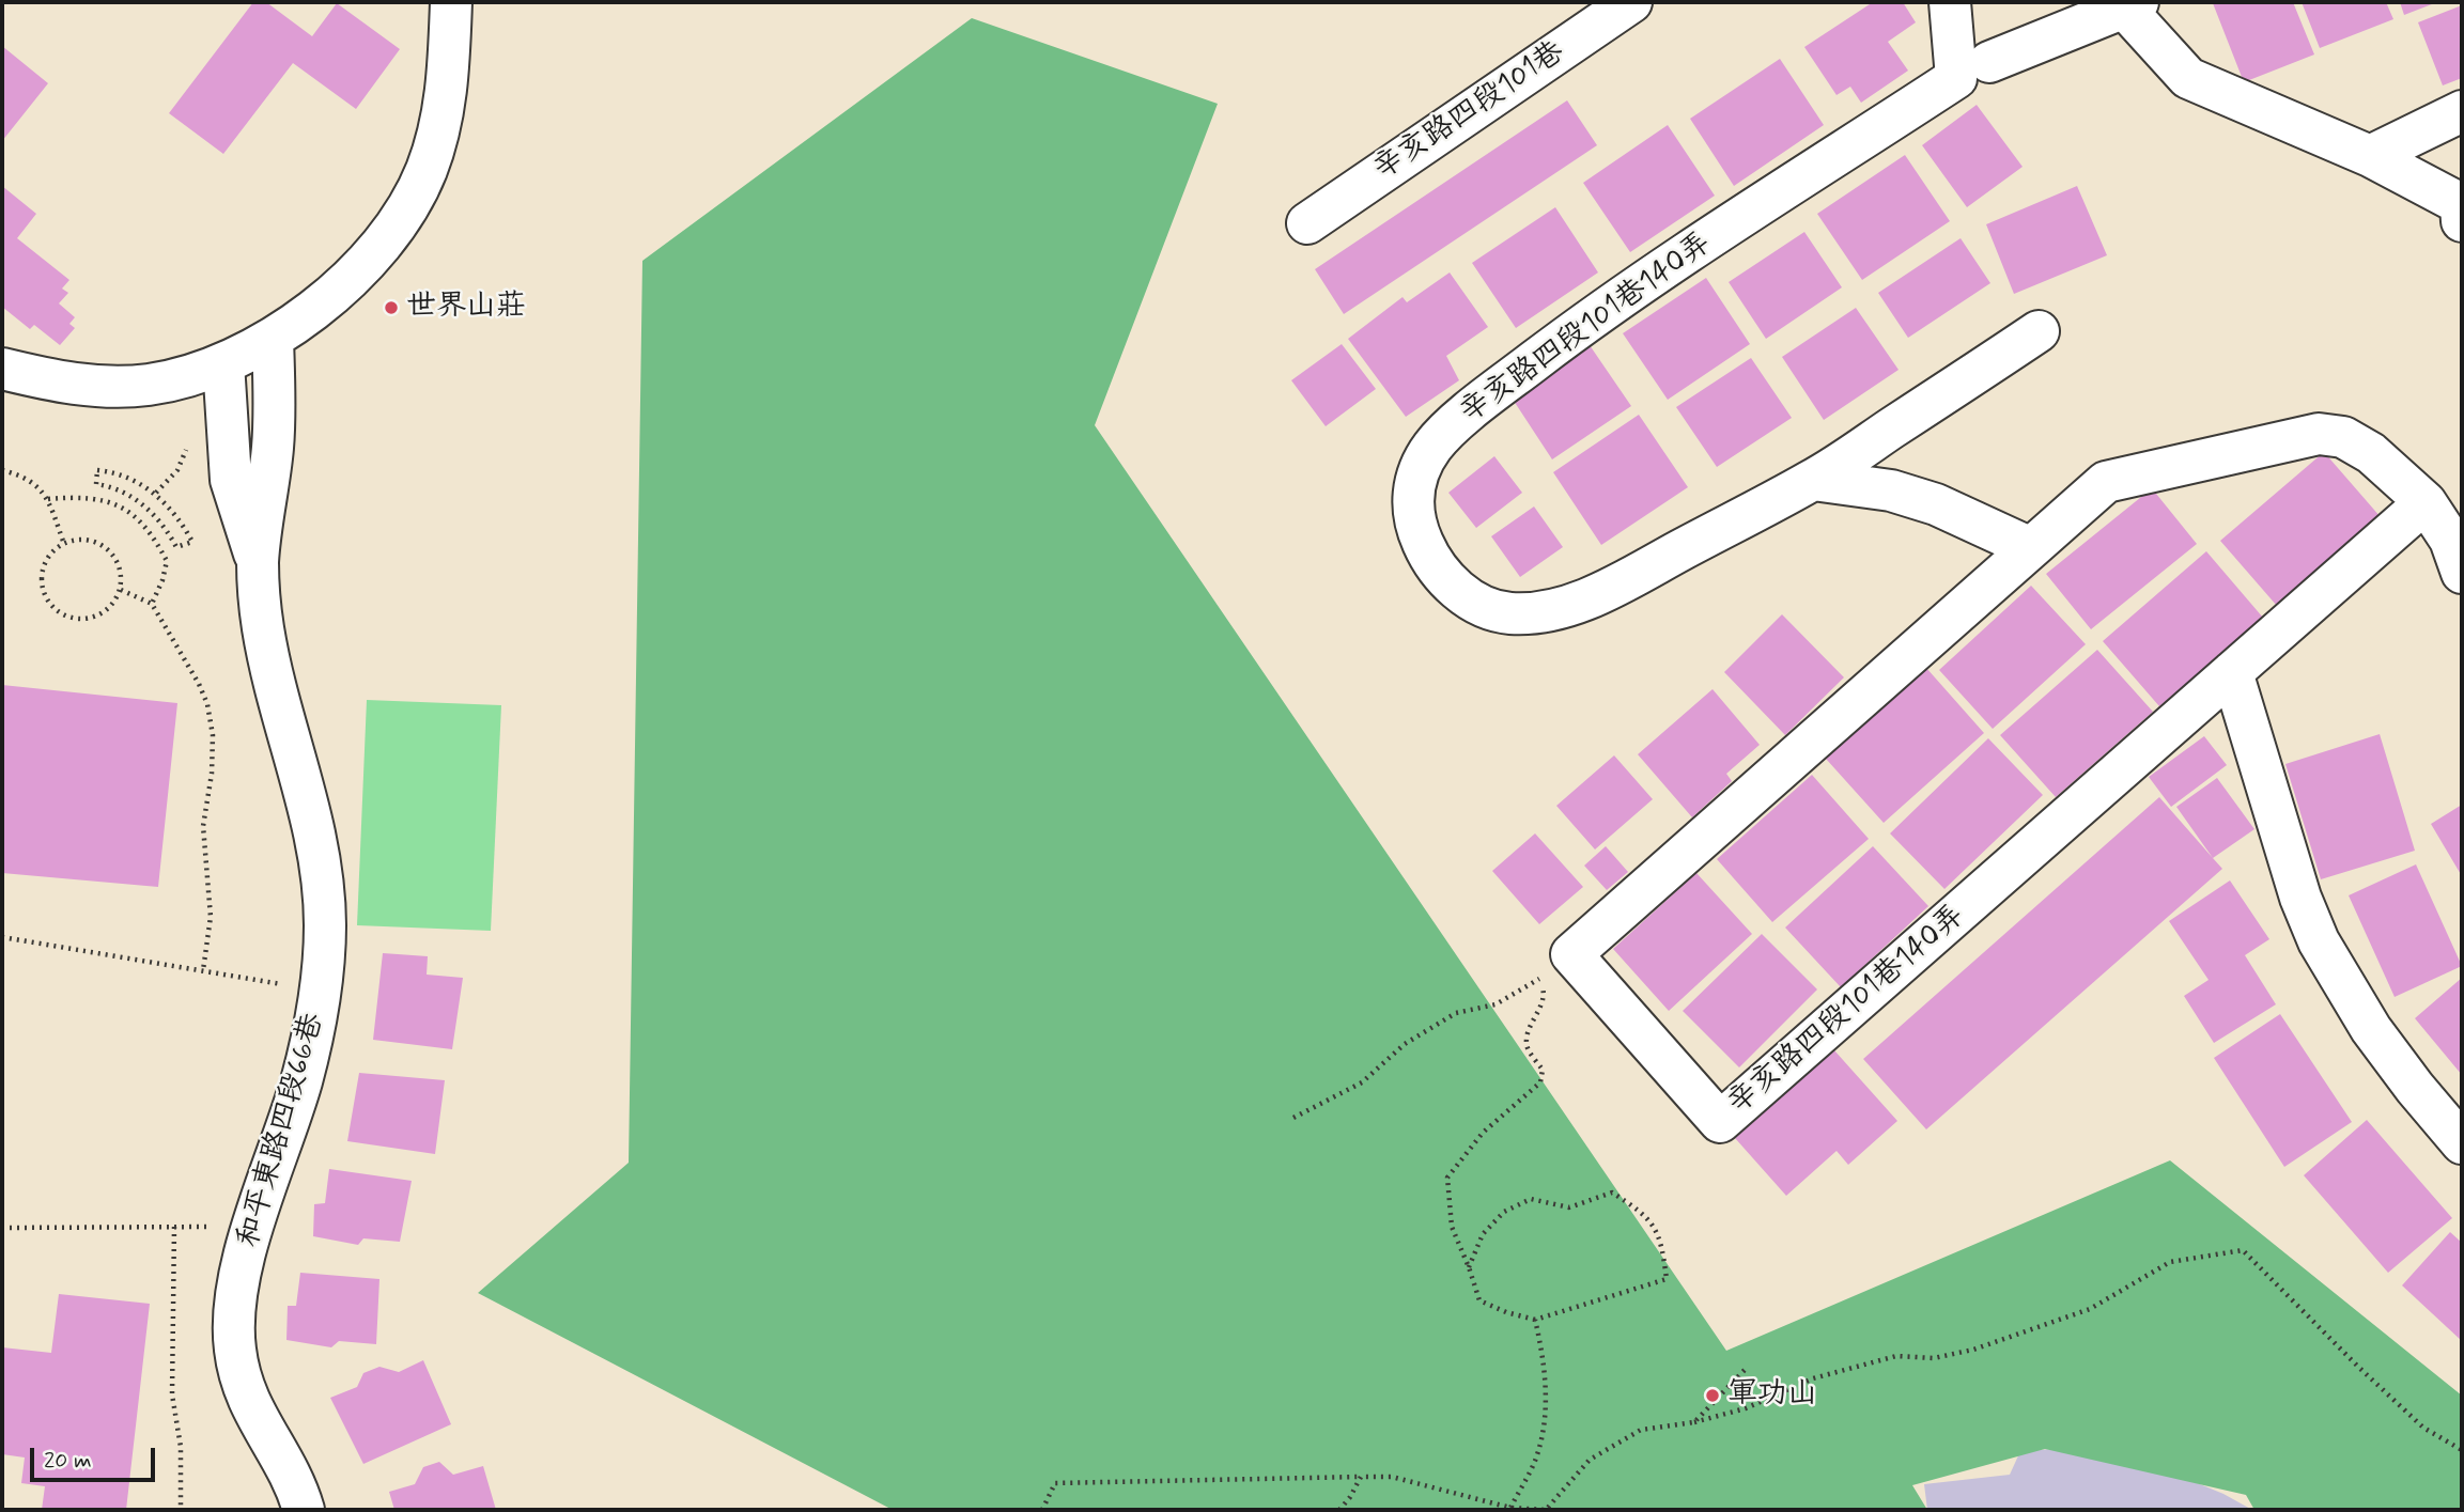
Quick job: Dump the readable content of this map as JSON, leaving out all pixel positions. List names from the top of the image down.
{
  "streets": {
    "street": ["辛亥路四段101巷", "辛亥路四段101巷140弄", "和平東路四段66巷"]
  },
  "places": ["世界山莊", "軍功山"],
  "scale_bar": "20 m"
}
